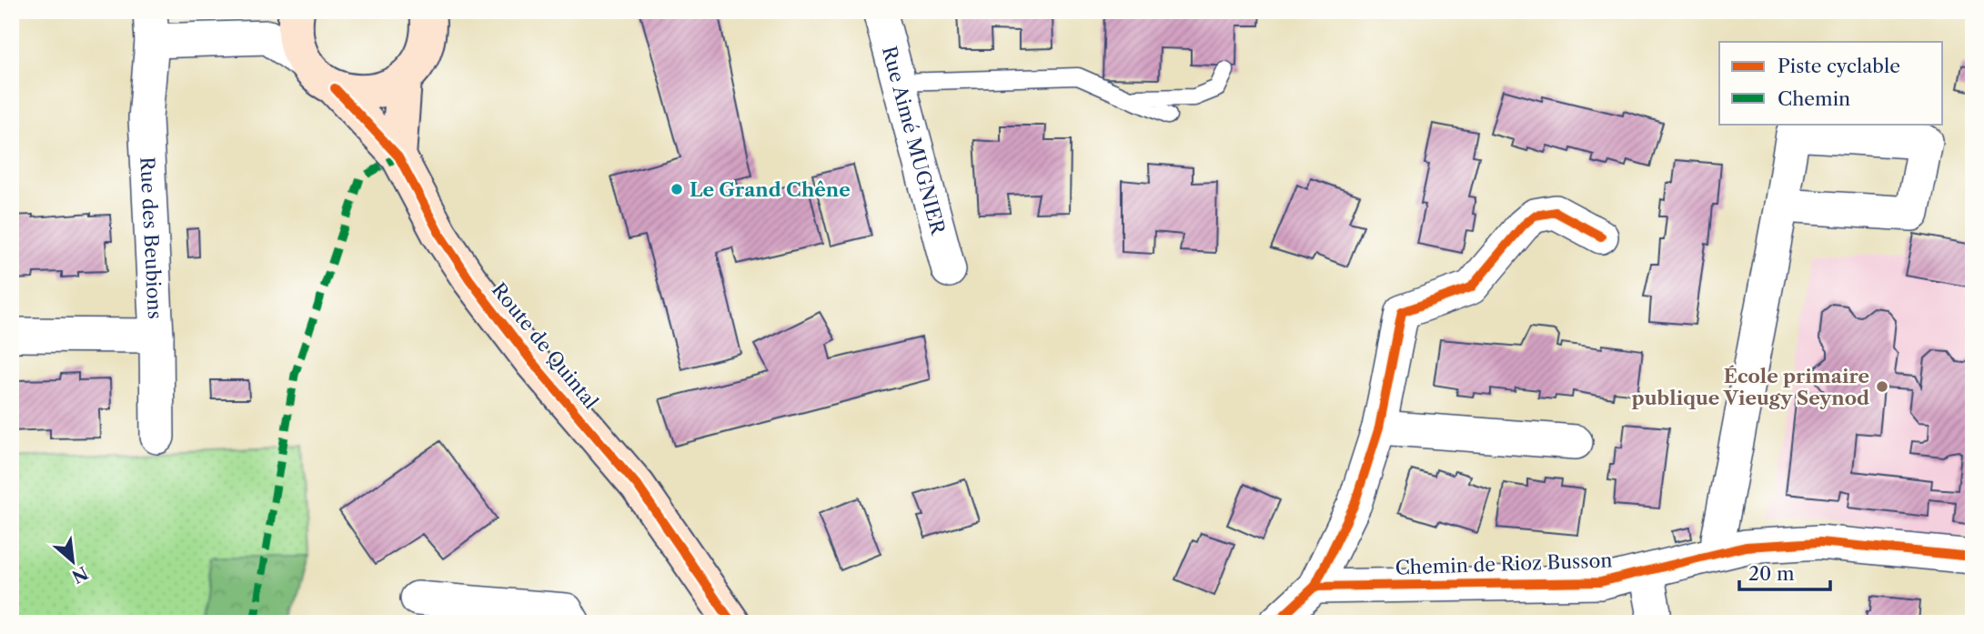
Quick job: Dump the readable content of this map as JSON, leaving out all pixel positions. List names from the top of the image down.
{
  "streets": {
    "street": [
      "Rue Aimé MUGNIER",
      "Rue des Beubions",
      "Route de Quintal",
      "Chemin de Rioz Busson"
    ]
  },
  "crossings": [
    ["Rue des Beubions", "Route de Quintal"]
  ],
  "places": ["Le Grand Chêne", "École primaire publique Vieugy Seynod"],
  "legend": ["Piste cyclable", "Chemin"],
  "scale_bar": "20 m",
  "north": "bottom right"
}
